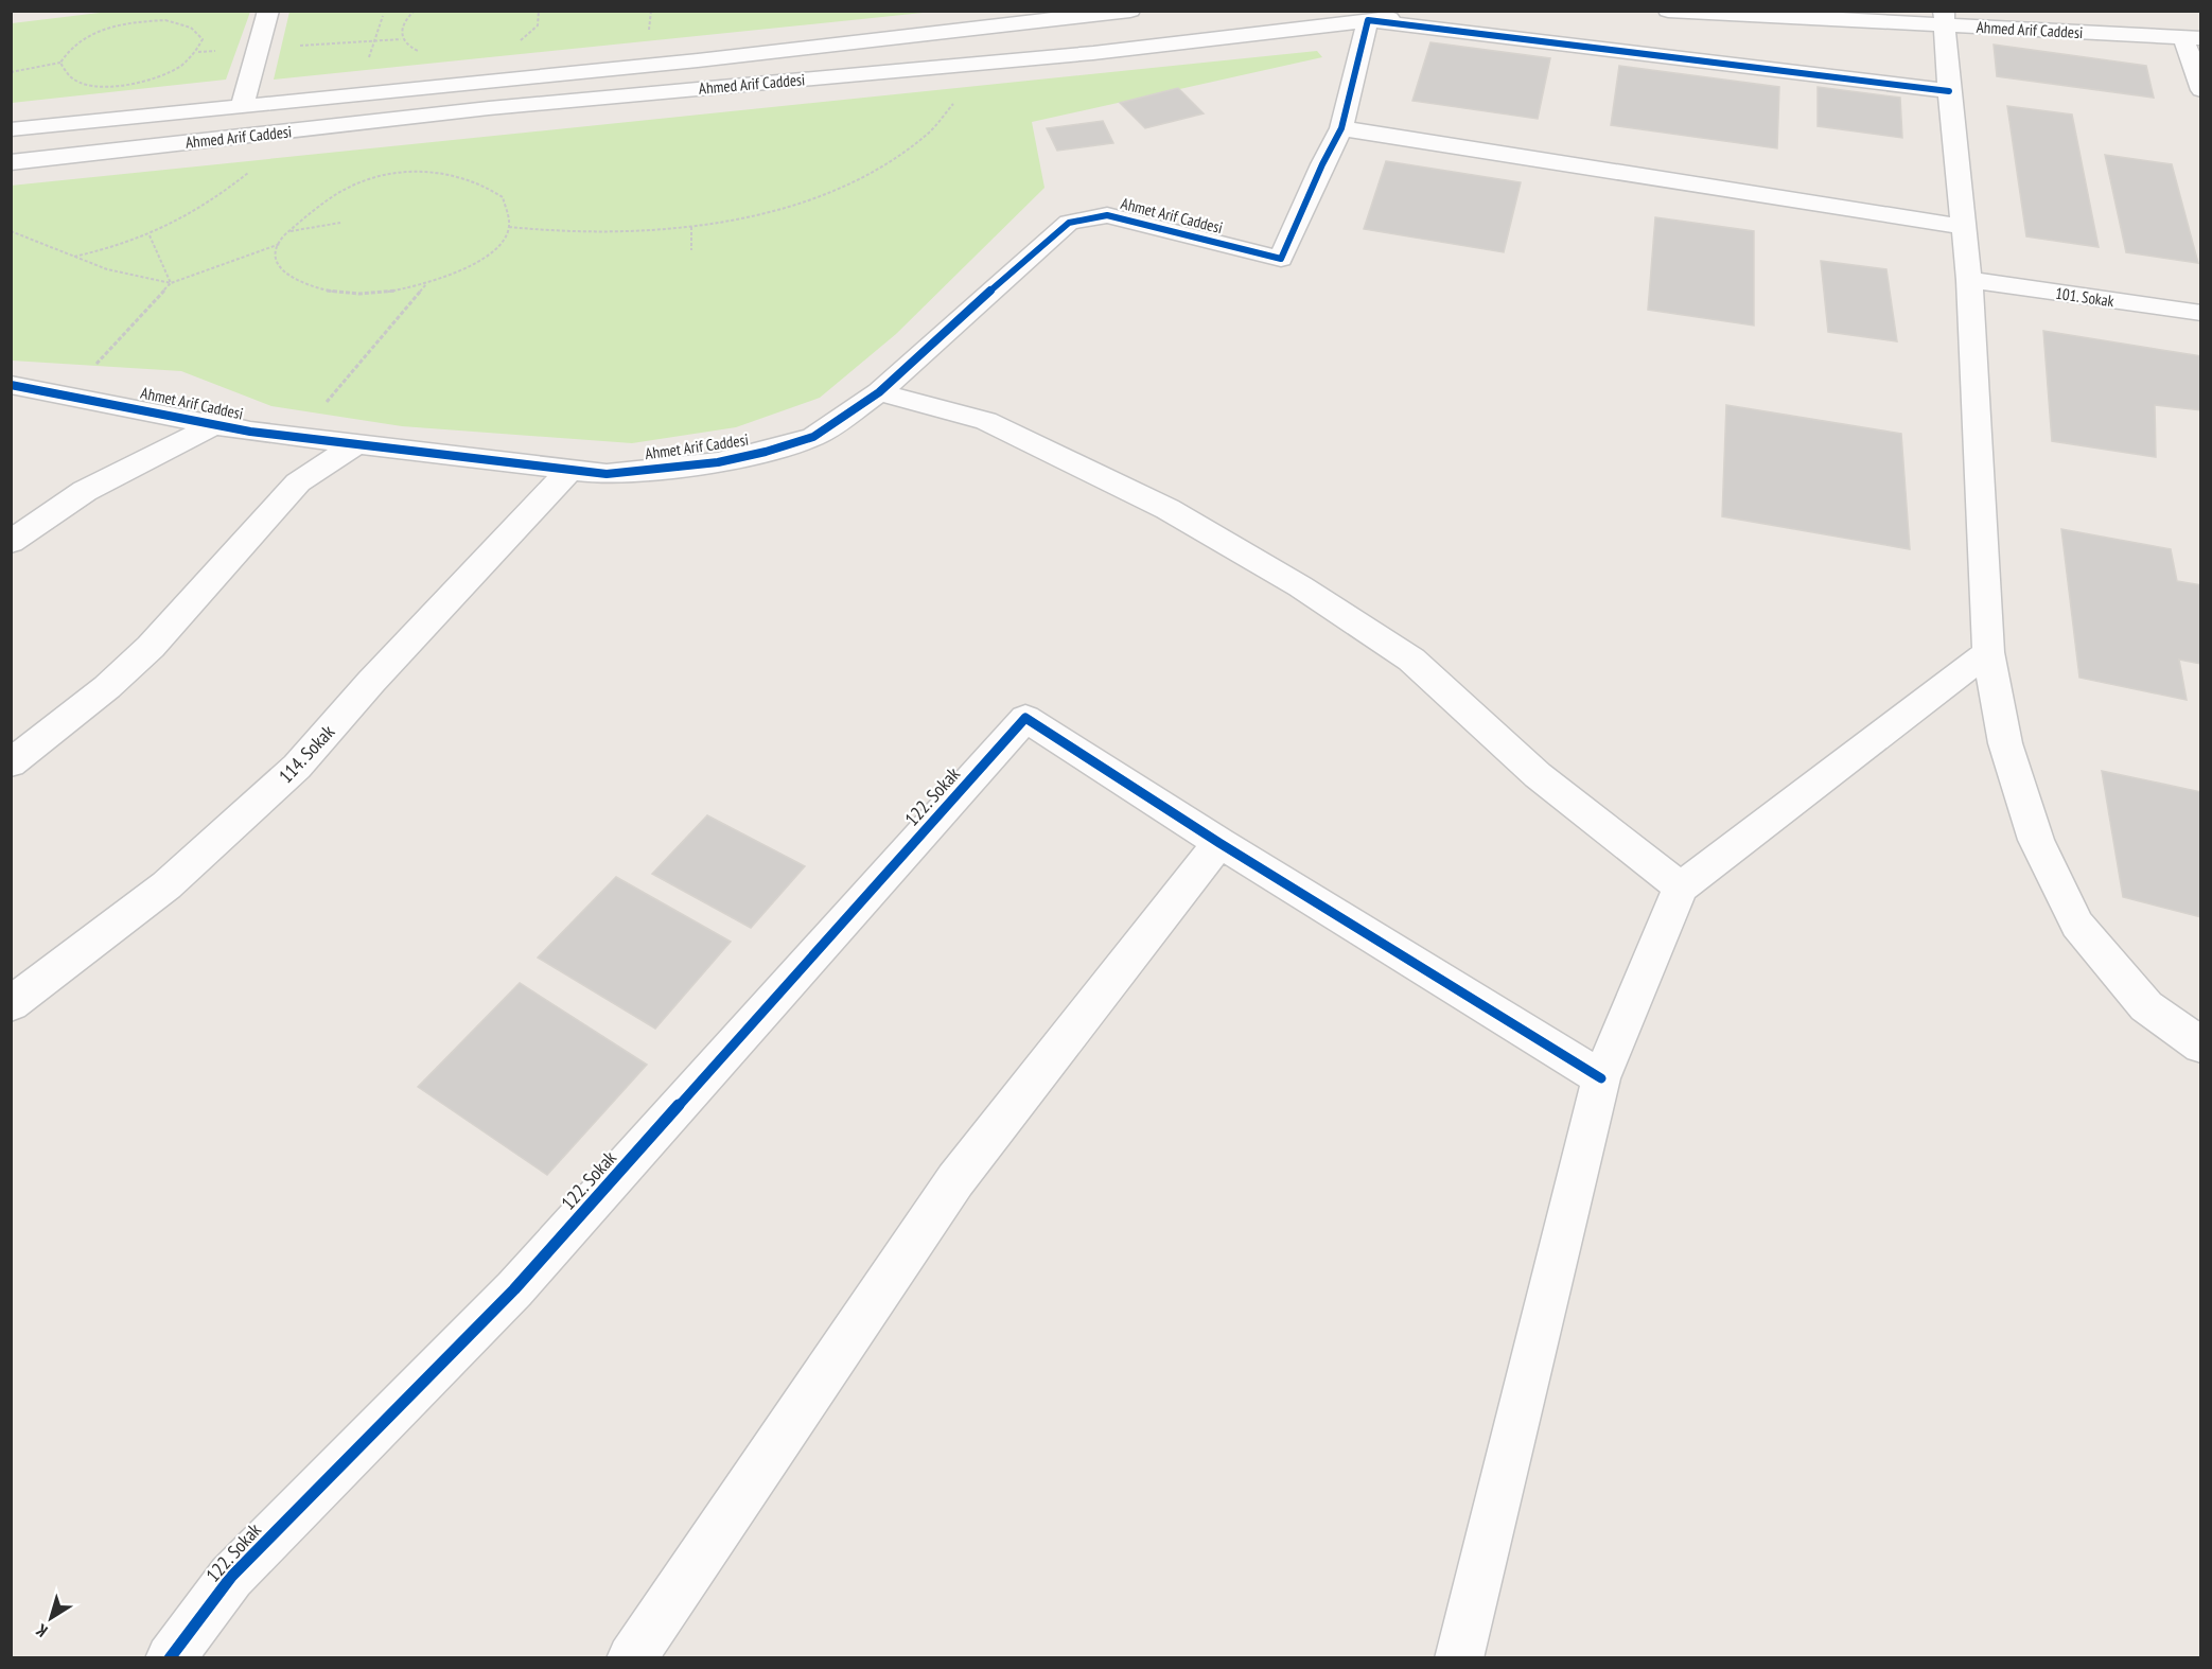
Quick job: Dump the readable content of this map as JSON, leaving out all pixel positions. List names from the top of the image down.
{
  "streets": {
    "street": [
      "Ahmed Arif Caddesi",
      "Ahmet Arif Caddesi",
      "101. Sokak",
      "114. Sokak",
      "122. Sokak"
    ]
  },
  "crossings": [
    ["Ahmed Arif Caddesi", "Ahmet Arif Caddesi"],
    ["Ahmet Arif Caddesi", "114. Sokak"]
  ],
  "north": "bottom left"
}
